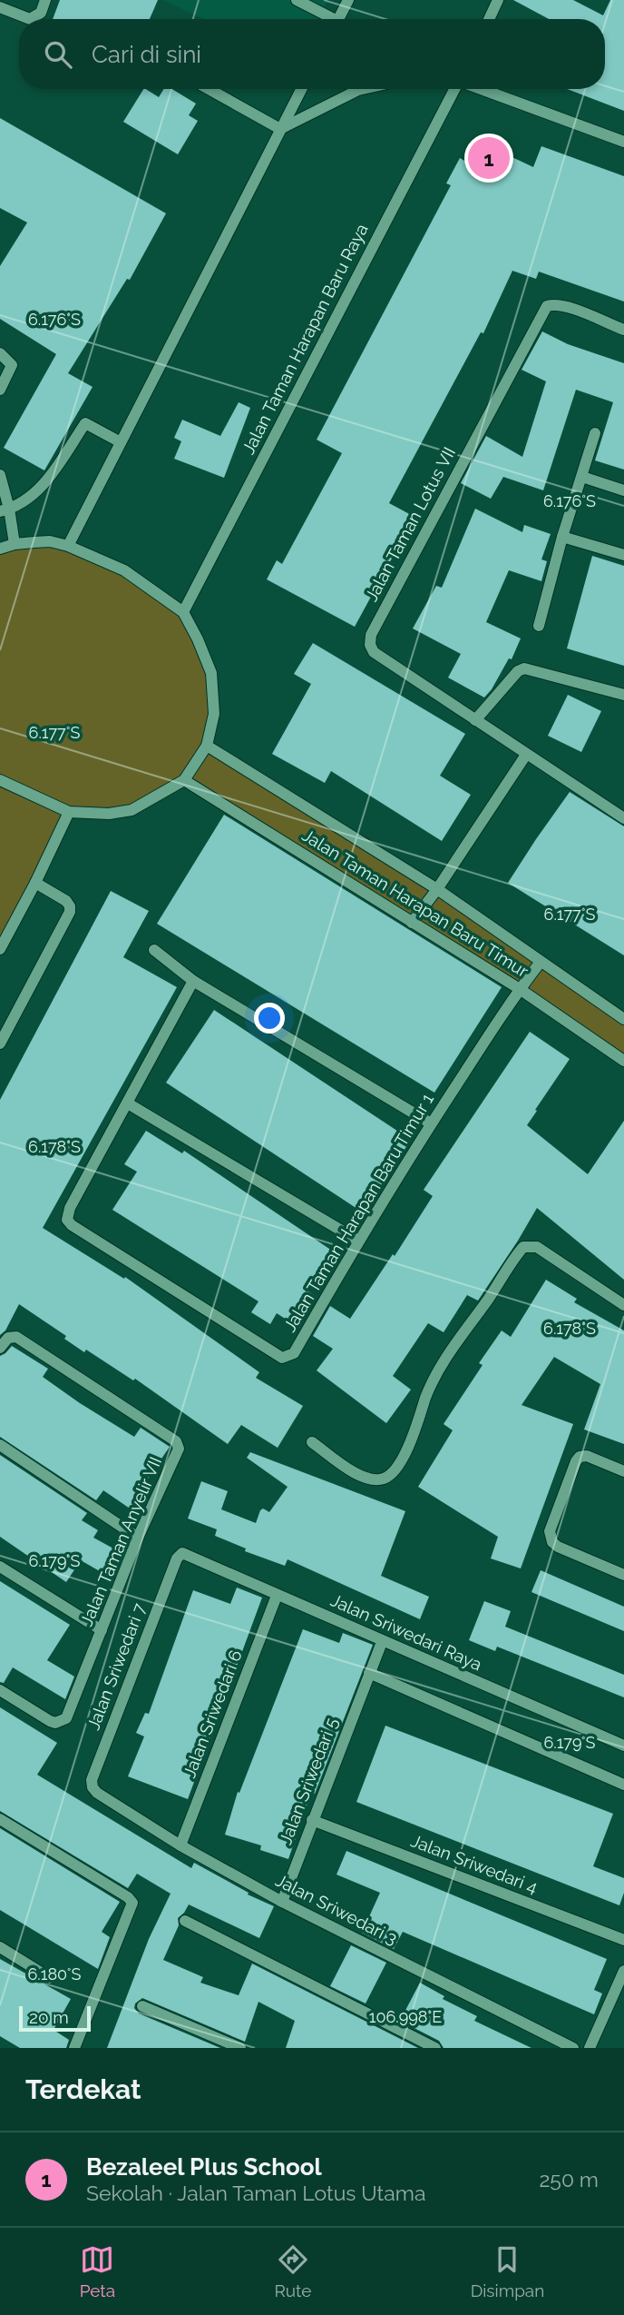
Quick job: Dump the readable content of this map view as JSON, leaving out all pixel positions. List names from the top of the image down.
{
  "streets": {
    "street": [
      "Jalan Taman Harapan Baru Raya",
      "Jalan Taman Lotus VII",
      "Jalan Taman Harapan Baru Timur",
      "Jalan Taman Harapan Baru Timur 1",
      "Jalan Taman Anyelir VII",
      "Jalan Sriwedari Raya",
      "Jalan Sriwedari 7",
      "Jalan Sriwedari 6",
      "Jalan Sriwedari 5",
      "Jalan Sriwedari 4",
      "Jalan Sriwedari 3"
    ]
  },
  "crossings": [
    ["Jalan Taman Harapan Baru Timur", "Jalan Taman Harapan Baru Timur 1"],
    ["Jalan Sriwedari Raya", "Jalan Sriwedari 7"],
    ["Jalan Sriwedari Raya", "Jalan Sriwedari 6"],
    ["Jalan Sriwedari Raya", "Jalan Sriwedari 5"],
    ["Jalan Sriwedari 7", "Jalan Sriwedari 3"],
    ["Jalan Sriwedari 6", "Jalan Sriwedari 3"],
    ["Jalan Sriwedari 5", "Jalan Sriwedari 4"],
    ["Jalan Sriwedari 5", "Jalan Sriwedari 3"]
  ],
  "scale_bar": "20 m",
  "page": {
    "search": "Cari di sini",
    "pins": "1",
    "scale": "20 m",
    "heading": "Terdekat",
    "list": [
      {
        "mark": "1",
        "name": "Bezaleel Plus School",
        "note": "Sekolah · Jalan Taman Lotus Utama",
        "value": "250 m"
      }
    ],
    "nav": ["Peta", "Rute", "Disimpan"]
  },
  "coordinates": [
    "6.176°S",
    "6.177°S",
    "6.178°S",
    "6.179°S",
    "6.180°S",
    "106.998°E"
  ]
}
